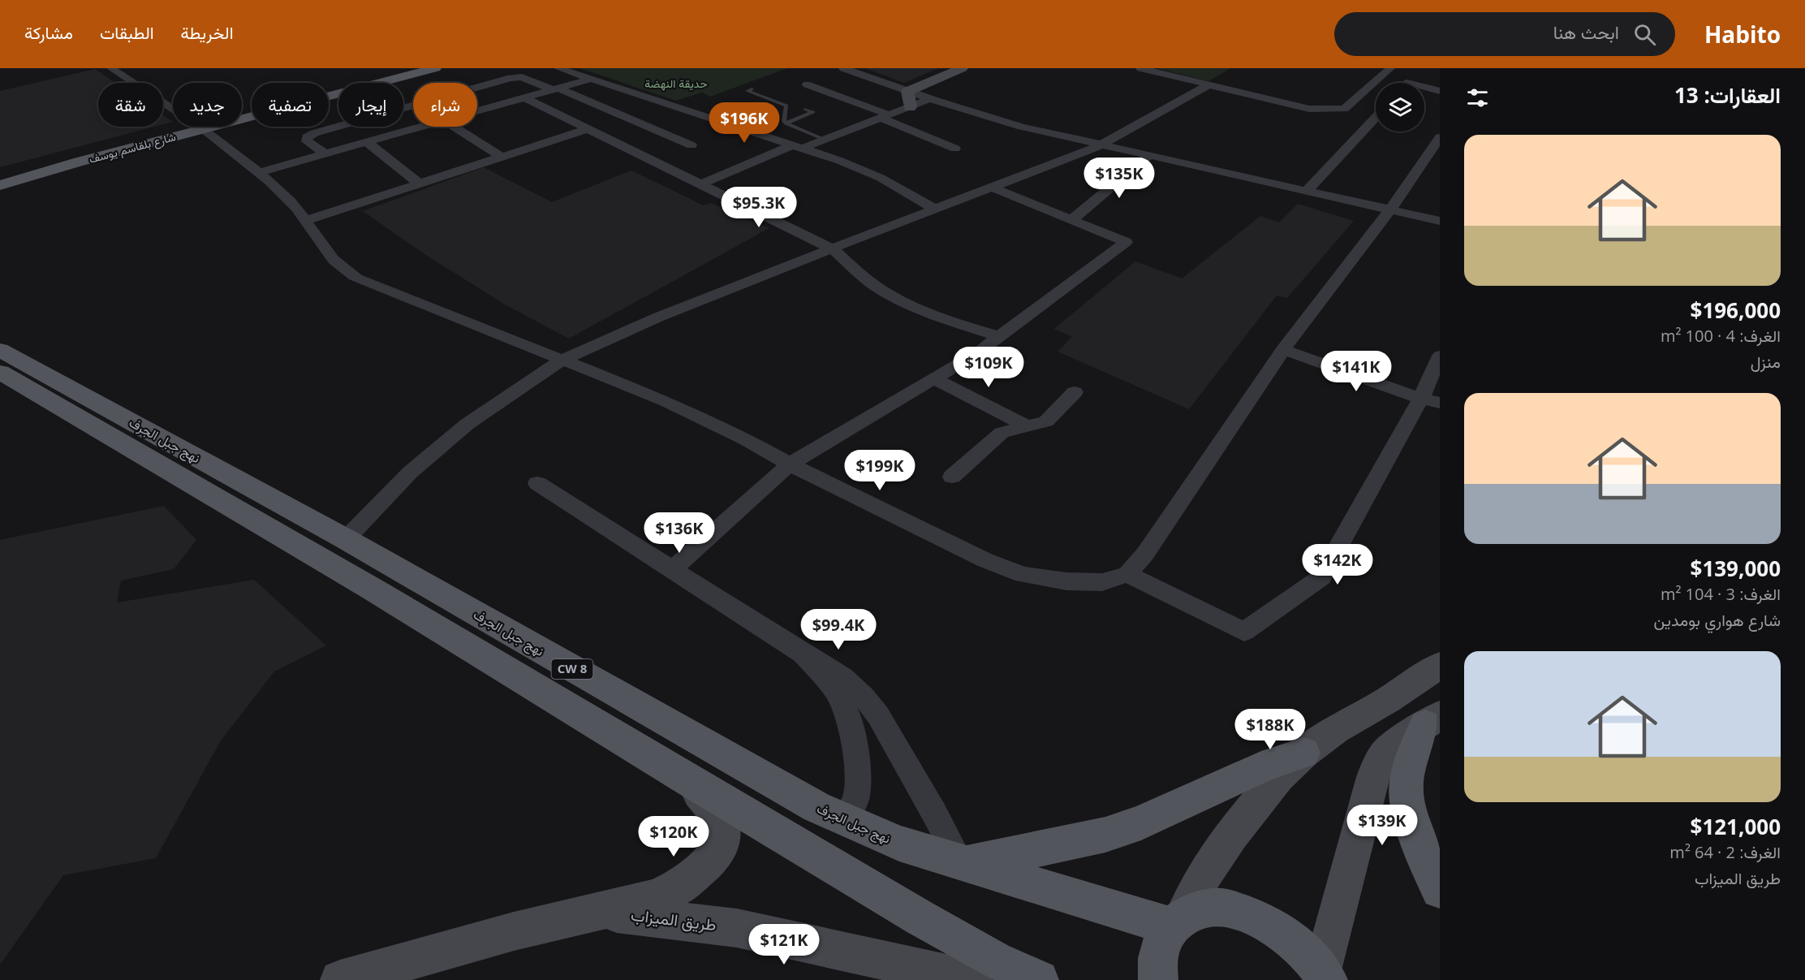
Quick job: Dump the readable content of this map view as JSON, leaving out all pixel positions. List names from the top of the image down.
{
  "streets": {
    "main road": ["شارع بلقاسم يوسف", "نهج جبل الجرف", "CW 8"],
    "street": ["طريق الميزاب"]
  },
  "crossings": [
    ["نهج جبل الجرف", "طريق الميزاب"]
  ],
  "parks": ["حديقة النهضة"],
  "page": {
    "header": "Habito",
    "search": "ابحث هنا",
    "nav": ["الخريطة", "الطبقات", "مشاركة"],
    "heading": "العقارات: 13",
    "chip": [
      "شراء",
      "إيجار",
      "تصفية",
      "جديد",
      "شقة"
    ],
    "price": [
      "$196K",
      "$135K",
      "$95.3K",
      "$109K",
      "$141K",
      "$199K",
      "$136K",
      "$142K",
      "$99.4K",
      "$188K",
      "$139K",
      "$120K",
      "$121K"
    ],
    "list": [
      {
        "name": "$196,000",
        "note": "الغرف: 4 · 100 m² · منزل"
      },
      {
        "name": "$139,000",
        "note": "الغرف: 3 · 104 m² · شارع هواري بومدين"
      },
      {
        "name": "$121,000",
        "note": "الغرف: 2 · 64 m² · طريق الميزاب"
      }
    ]
  }
}
